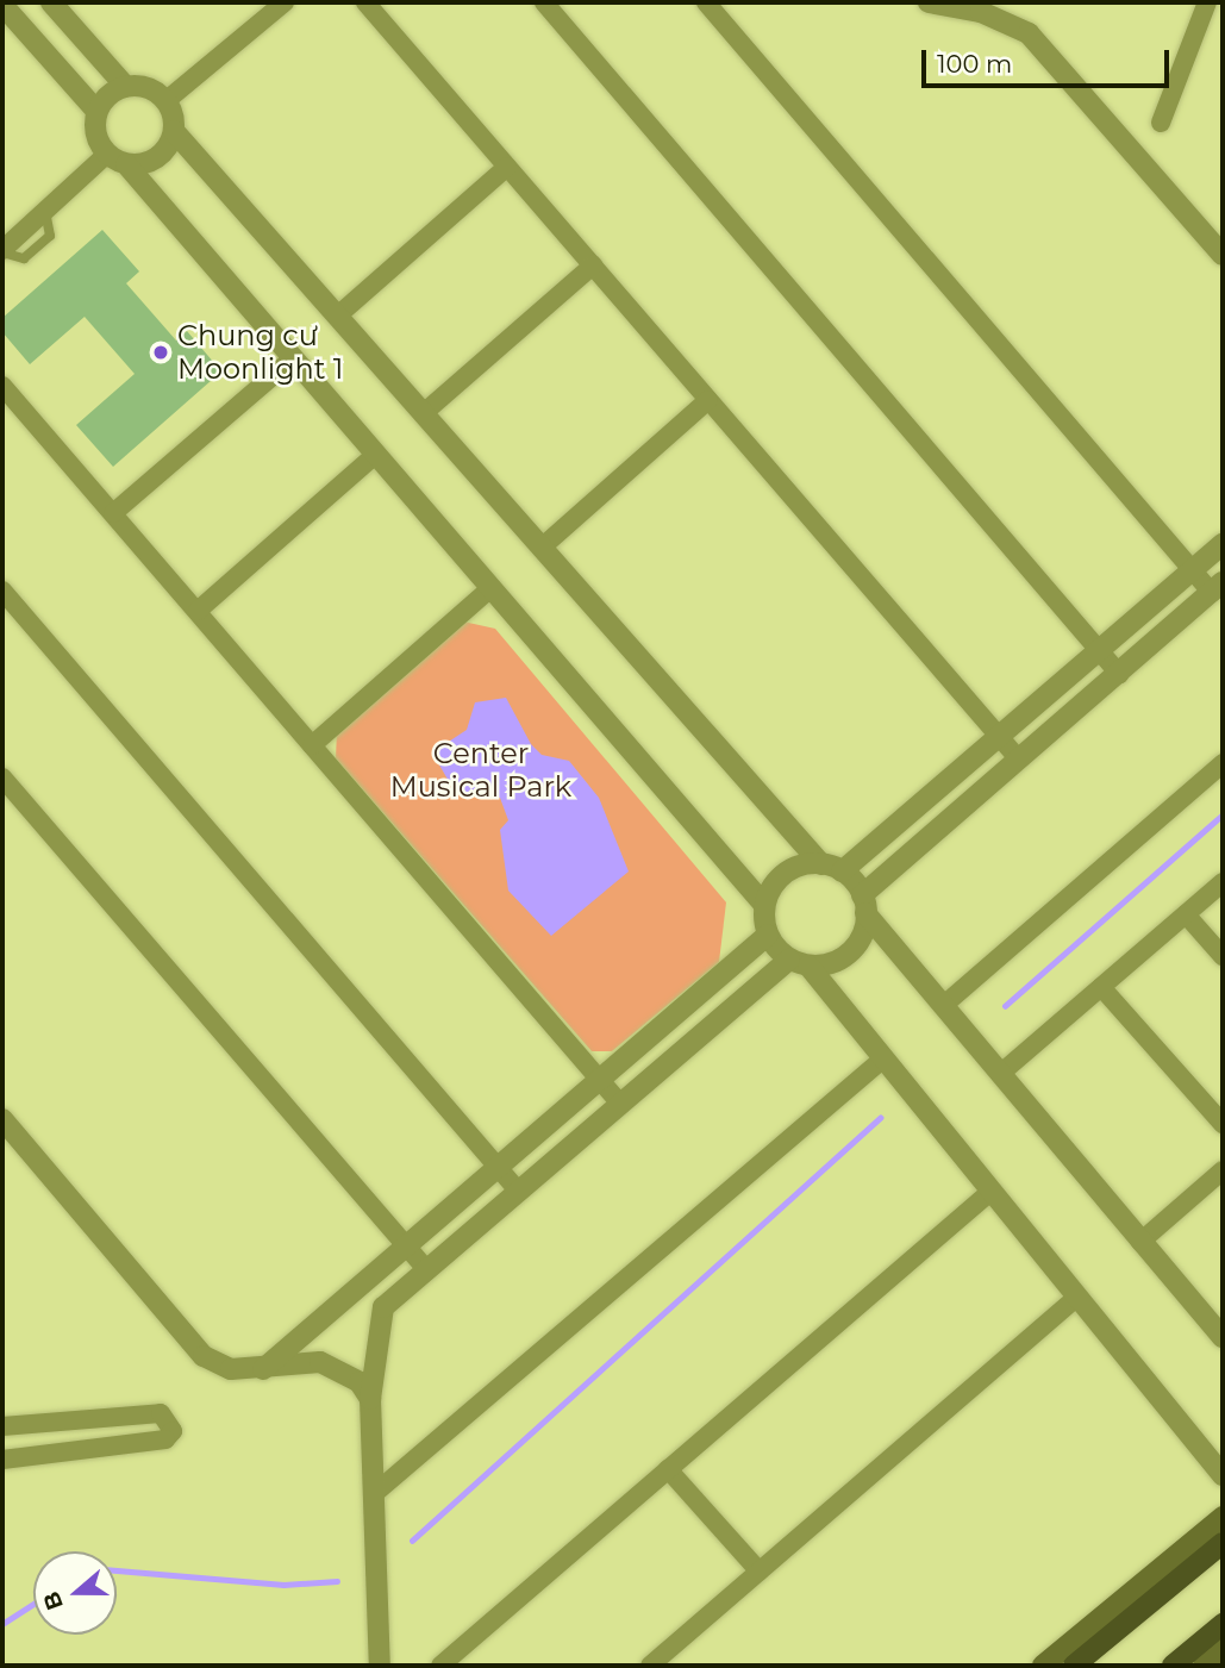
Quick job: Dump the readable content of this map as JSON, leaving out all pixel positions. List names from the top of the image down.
{
  "parks": ["Center Musical Park"],
  "places": ["Chung cư Moonlight 1"],
  "scale_bar": "100 m",
  "north": "left"
}
